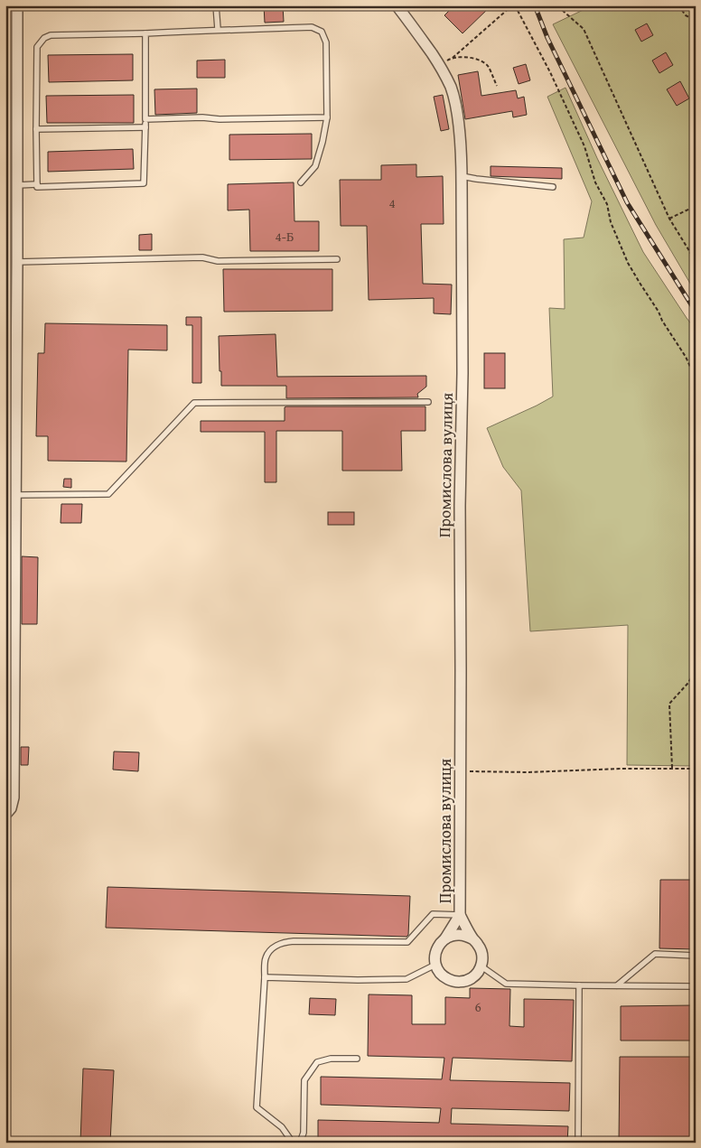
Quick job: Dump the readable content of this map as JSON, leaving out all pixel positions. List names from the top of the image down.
{
  "streets": {
    "street": ["Промислова вулиця"]
  },
  "house_numbers": ["4", "4-Б", "6"]
}
